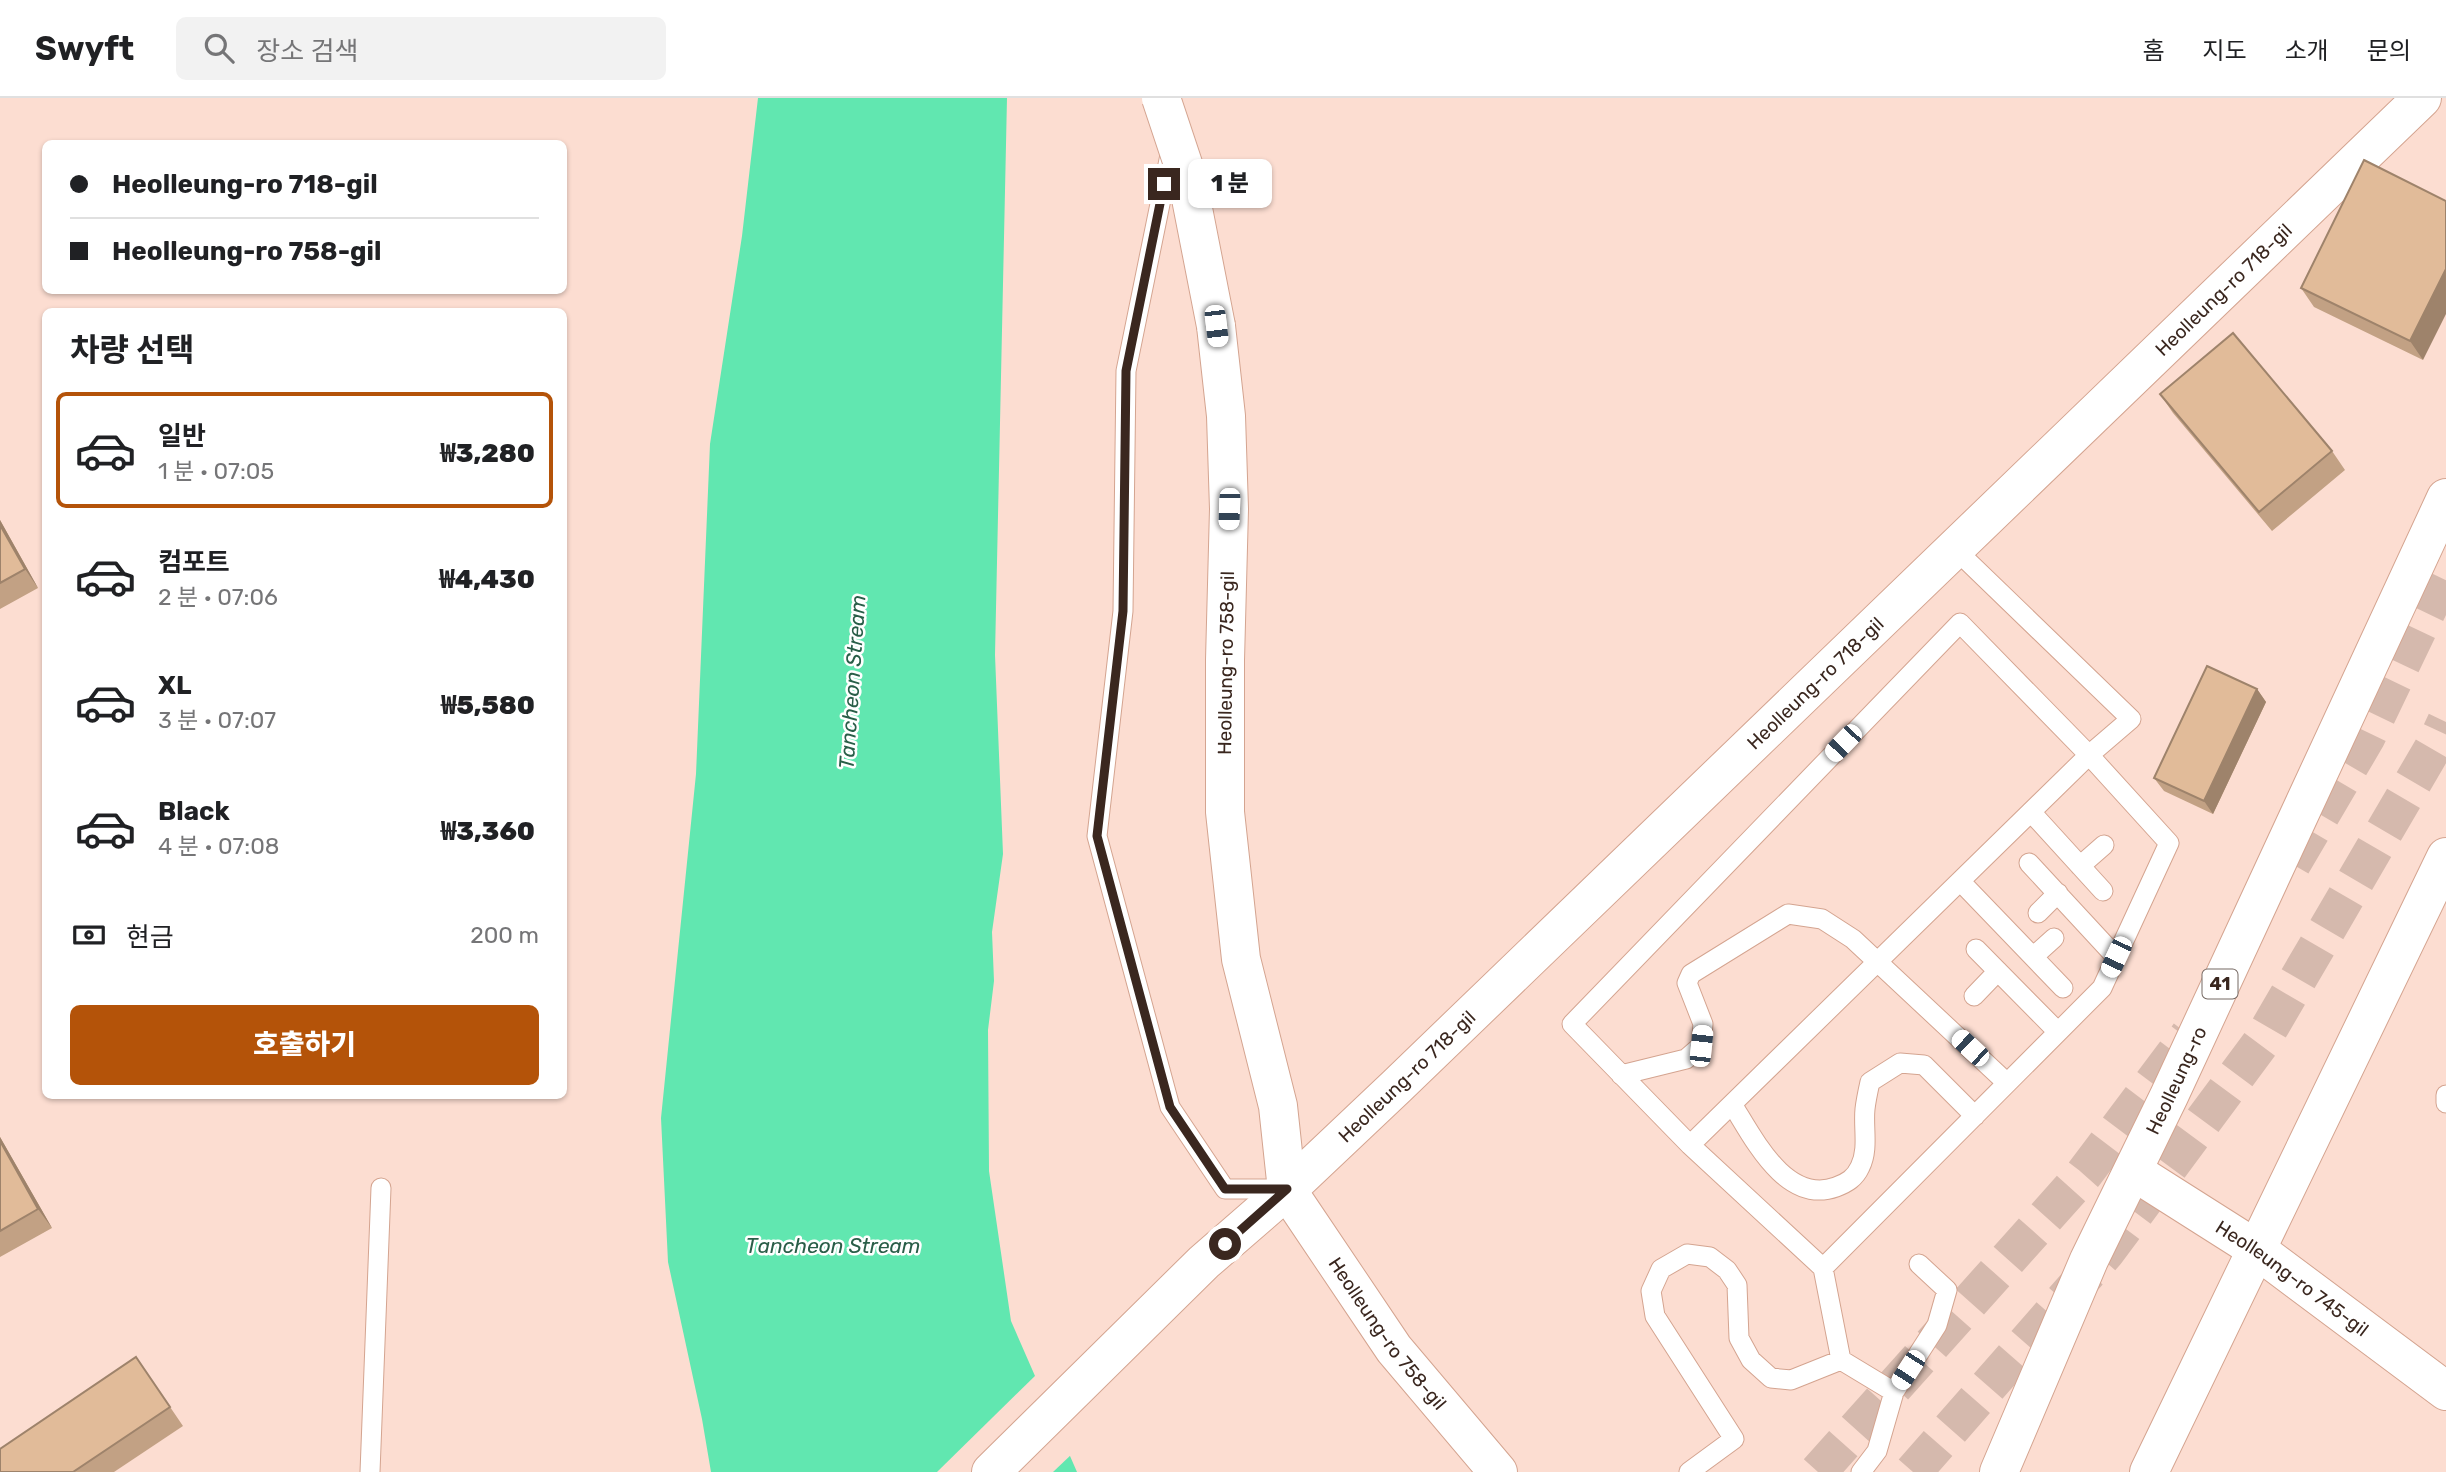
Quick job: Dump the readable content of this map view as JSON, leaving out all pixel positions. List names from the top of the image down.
{
  "streets": {
    "street": [
      "Heolleung-ro 718-gil",
      "Heolleung-ro 758-gil",
      "41",
      "Heolleung-ro",
      "Heolleung-ro 745-gil"
    ]
  },
  "crossings": [
    ["Heolleung-ro 718-gil", "Heolleung-ro 758-gil"],
    ["Heolleung-ro", "Heolleung-ro 745-gil"]
  ],
  "water": ["Tancheon Stream"],
  "page": {
    "header": "Swyft",
    "search": "장소 검색",
    "nav": [
      "홈",
      "지도",
      "소개",
      "문의"
    ],
    "banner": ["Heolleung-ro 718-gil", "Heolleung-ro 758-gil"],
    "bubble": "1 분",
    "heading": "차량 선택",
    "list": [
      {
        "name": "일반",
        "note": "1 분 · 07:05",
        "value": "₩3,280"
      },
      {
        "name": "컴포트",
        "note": "2 분 · 07:06",
        "value": "₩4,430"
      },
      {
        "name": "XL",
        "note": "3 분 · 07:07",
        "value": "₩5,580"
      },
      {
        "name": "Black",
        "note": "4 분 · 07:08",
        "value": "₩3,360"
      }
    ],
    "pay": ["현금", "200 m"],
    "buttons": "호출하기"
  }
}
